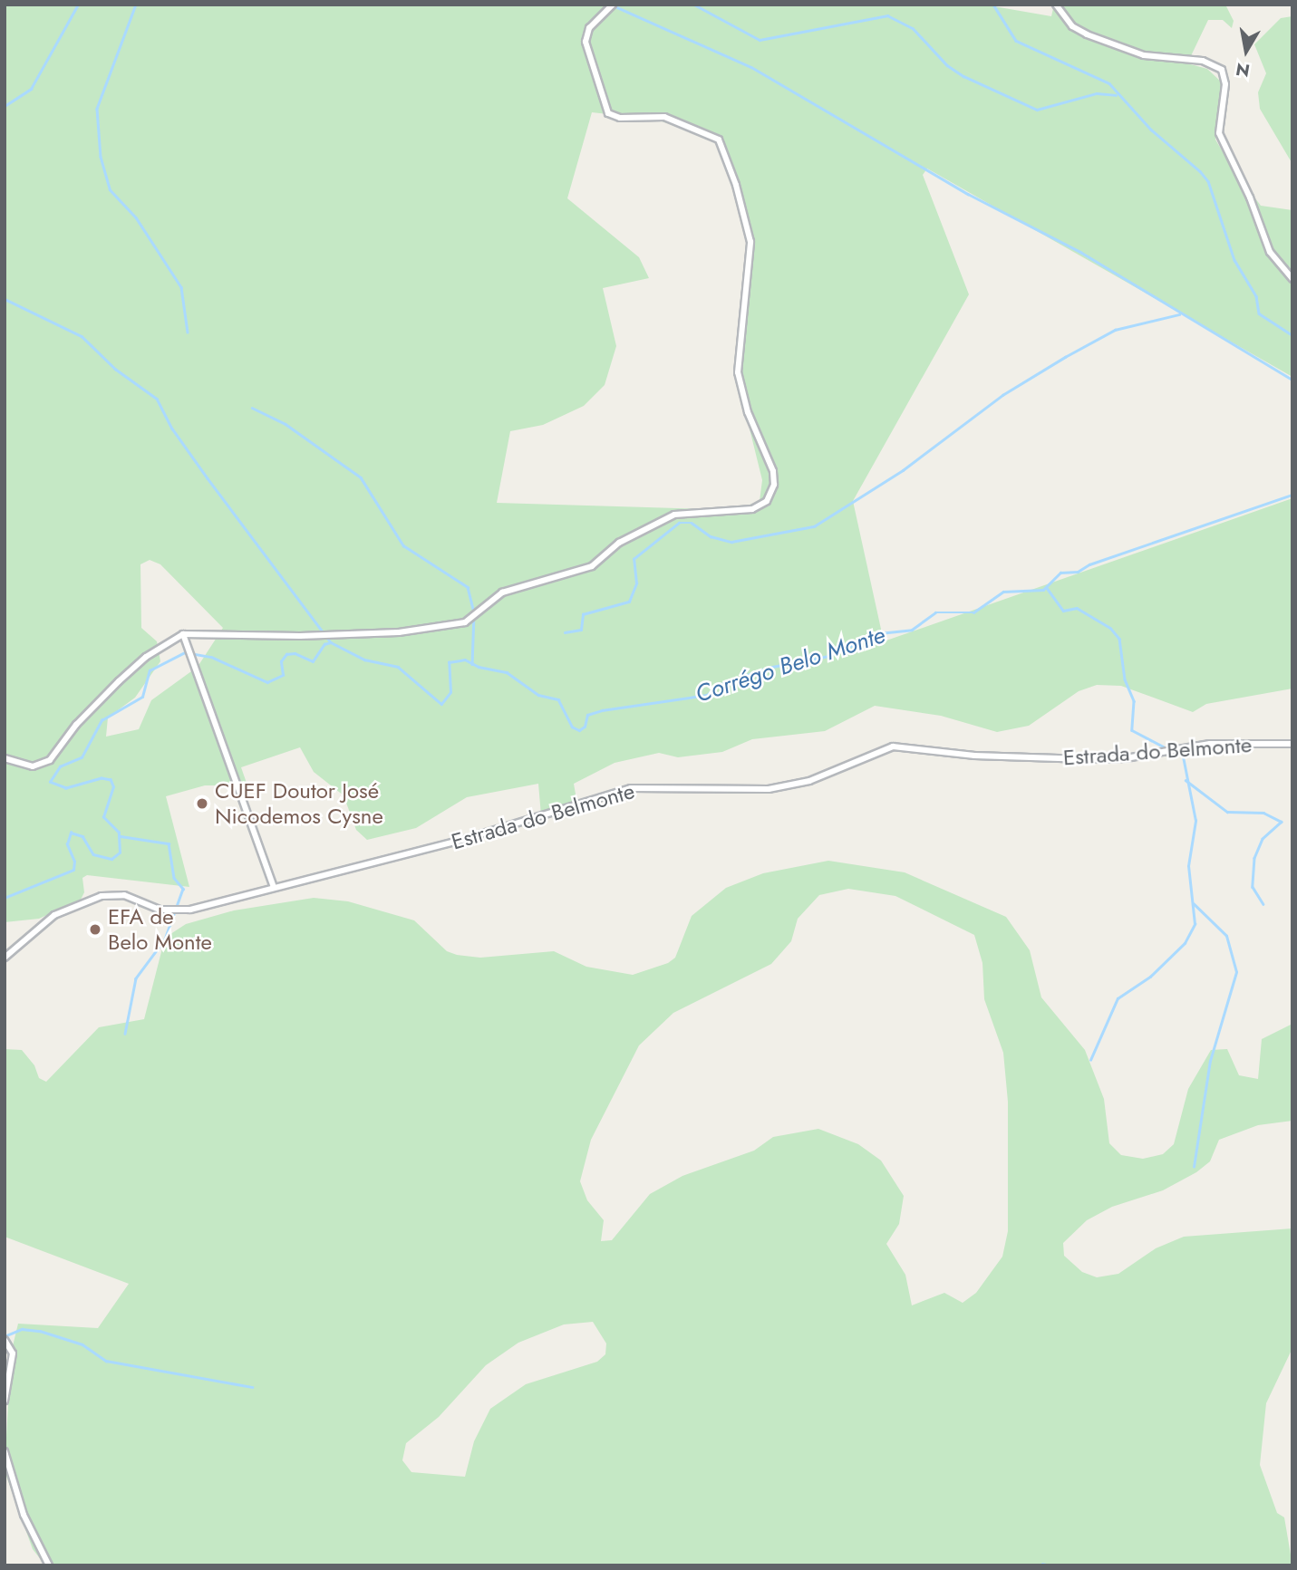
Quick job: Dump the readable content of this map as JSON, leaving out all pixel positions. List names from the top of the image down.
{
  "streets": {
    "street": ["Estrada do Belmonte"]
  },
  "water": ["Corrégo Belo Monte"],
  "places": ["CUEF Doutor José Nicodemos Cysne", "EFA de Belo Monte"],
  "north": "bottom"
}
